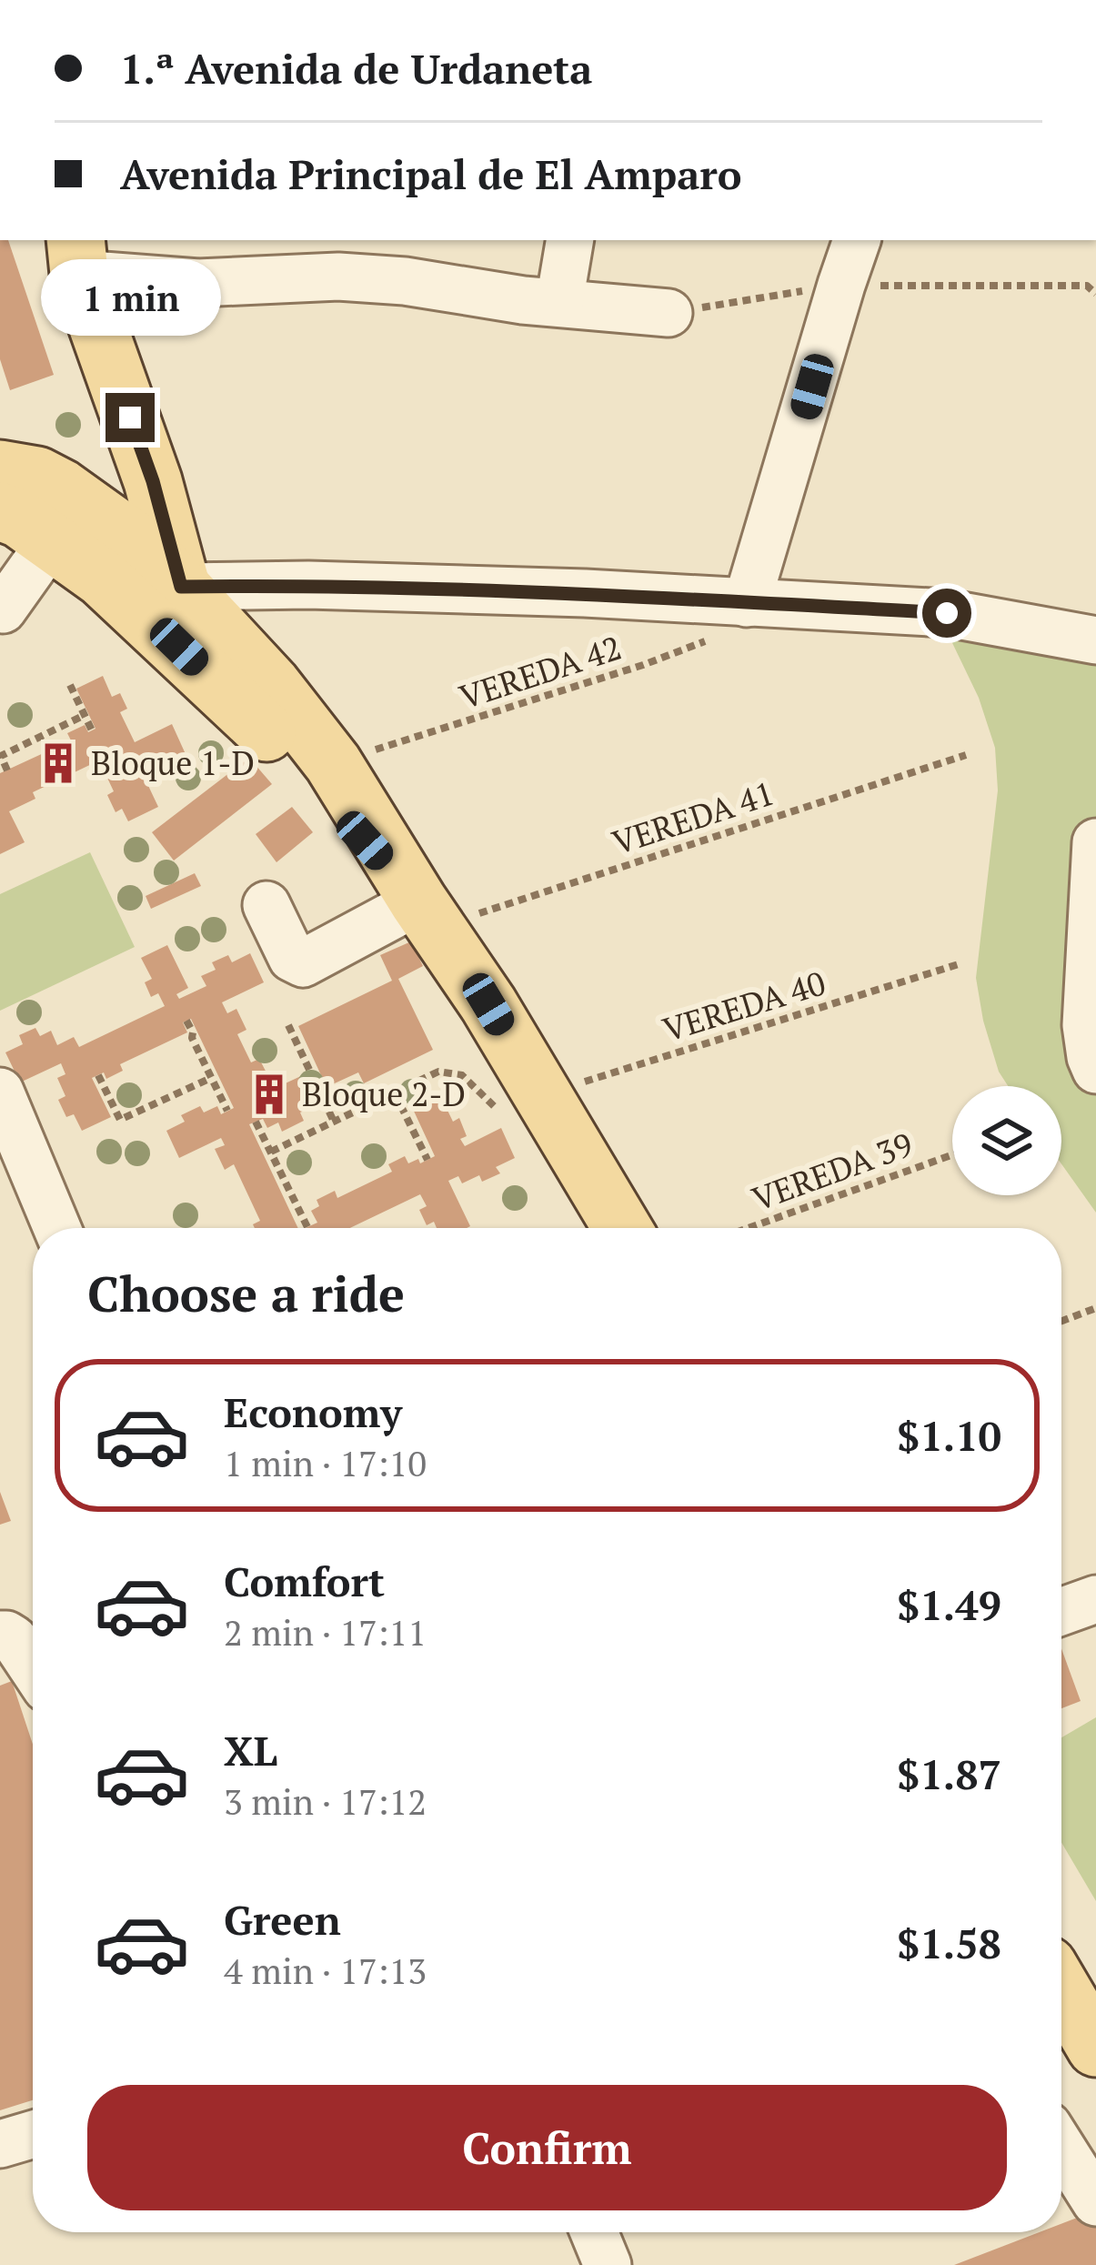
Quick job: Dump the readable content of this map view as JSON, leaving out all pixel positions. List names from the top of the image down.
{
  "streets": {
    "path": [
      "VEREDA 42",
      "VEREDA 41",
      "VEREDA 40",
      "VEREDA 39"
    ]
  },
  "places": {
    "building": ["Bloque 1-D", "Bloque 2-D"]
  },
  "page": {
    "banner": ["1.ª Avenida de Urdaneta", "Avenida Principal de El Amparo"],
    "bubble": "1 min",
    "heading": "Choose a ride",
    "list": [
      {
        "name": "Economy",
        "note": "1 min · 17:10",
        "value": "$1.10"
      },
      {
        "name": "Comfort",
        "note": "2 min · 17:11",
        "value": "$1.49"
      },
      {
        "name": "XL",
        "note": "3 min · 17:12",
        "value": "$1.87"
      },
      {
        "name": "Green",
        "note": "4 min · 17:13",
        "value": "$1.58"
      }
    ],
    "buttons": "Confirm"
  }
}
